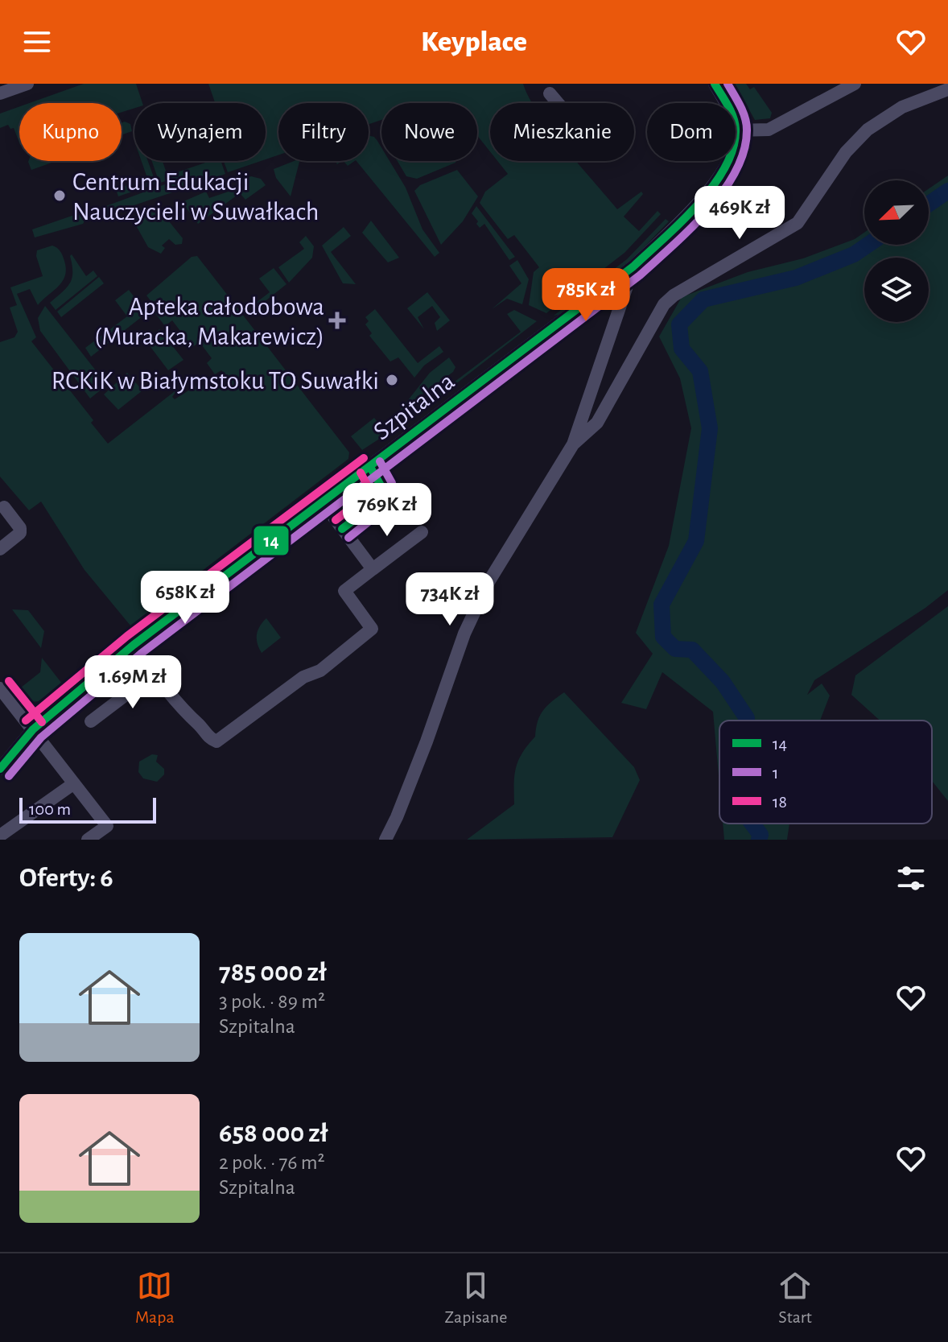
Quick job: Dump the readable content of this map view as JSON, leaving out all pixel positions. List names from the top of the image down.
{
  "streets": {
    "street": ["Szpitalna"]
  },
  "places": {
    "other": ["Centrum Edukacji Nauczycieli w Suwałkach", "RCKiK w Białymstoku TO Suwałki"],
    "health": ["Apteka całodobowa (Muracka, Makarewicz)"]
  },
  "lines": ["transit line 14", "transit line 1", "transit line 18"],
  "legend": ["14", "1", "18"],
  "scale_bar": "100 m",
  "north": "bottom left",
  "page": {
    "header": "Keyplace",
    "chip": [
      "Kupno",
      "Wynajem",
      "Filtry",
      "Nowe",
      "Mieszkanie",
      "Dom"
    ],
    "price": [
      "469K zł",
      "785K zł",
      "769K zł",
      "658K zł",
      "734K zł",
      "1.69M zł"
    ],
    "scale": "100 m",
    "heading": "Oferty: 6",
    "list": [
      {
        "name": "785 000 zł",
        "note": "3 pok. · 89 m² · Szpitalna"
      },
      {
        "name": "658 000 zł",
        "note": "2 pok. · 76 m² · Szpitalna"
      }
    ],
    "tabs": ["Mapa", "Zapisane", "Start"]
  }
}
